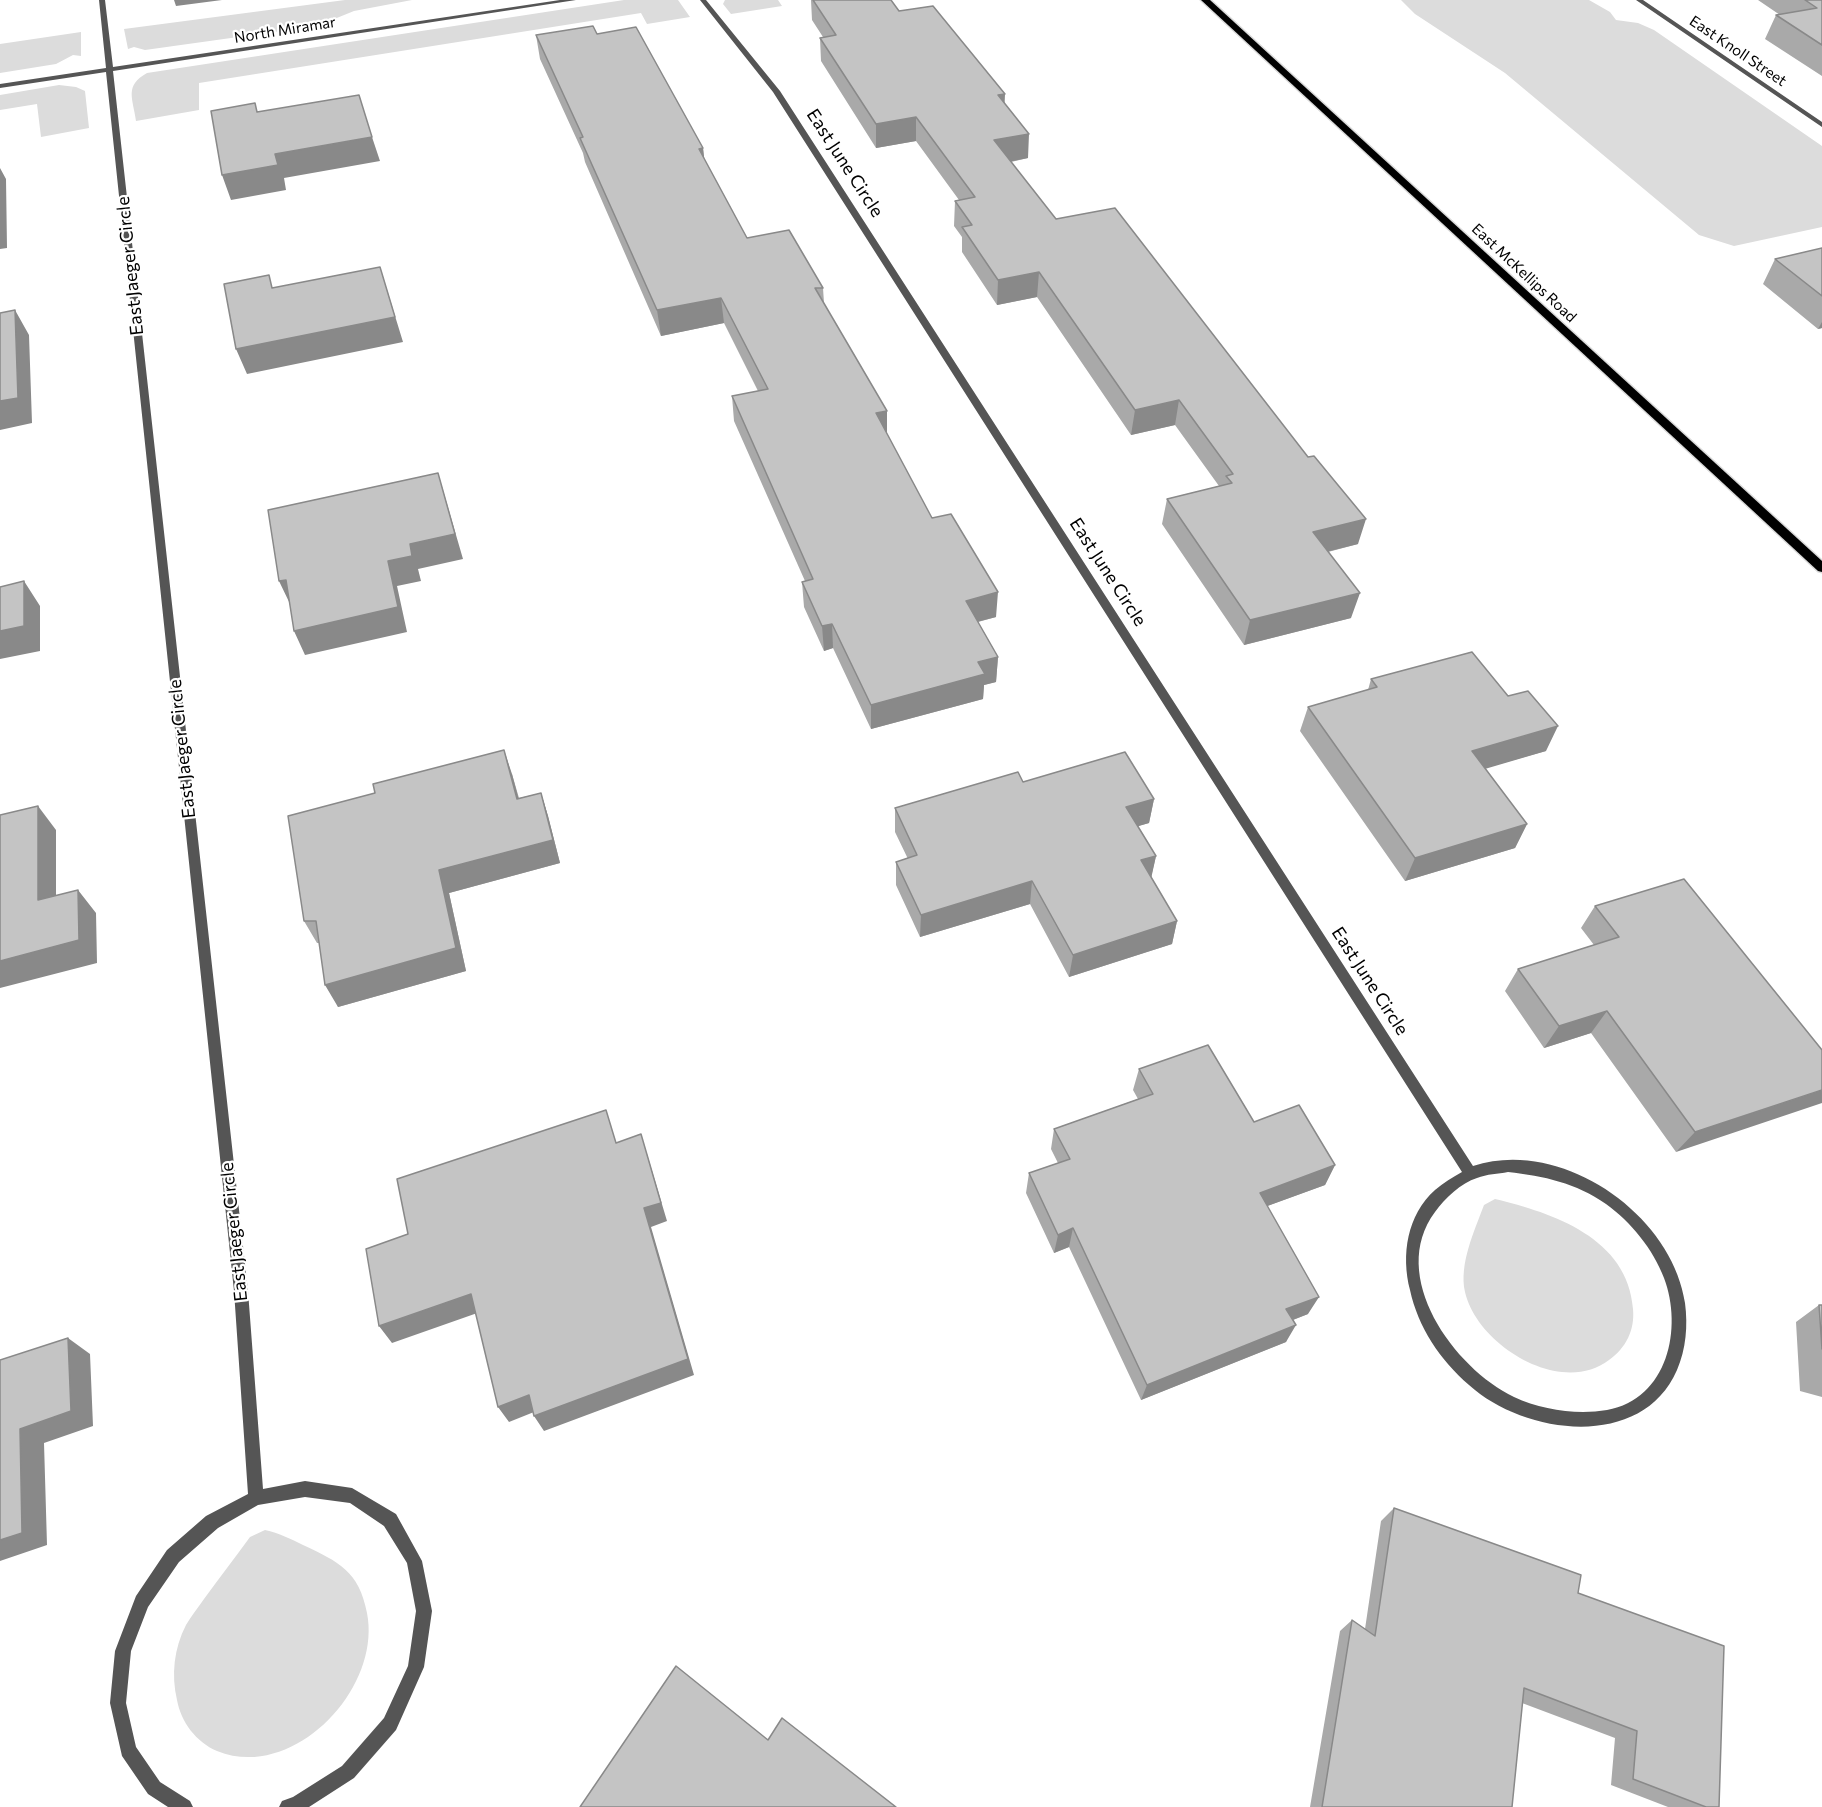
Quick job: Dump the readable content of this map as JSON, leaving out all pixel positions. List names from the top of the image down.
{
  "streets": {
    "main road": ["East McKellips Road"],
    "street": [
      "North Miramar",
      "East Knoll Street",
      "East June Circle",
      "East Jaeger Circle"
    ]
  },
  "crossings": [
    ["North Miramar", "East Jaeger Circle"]
  ]
}
